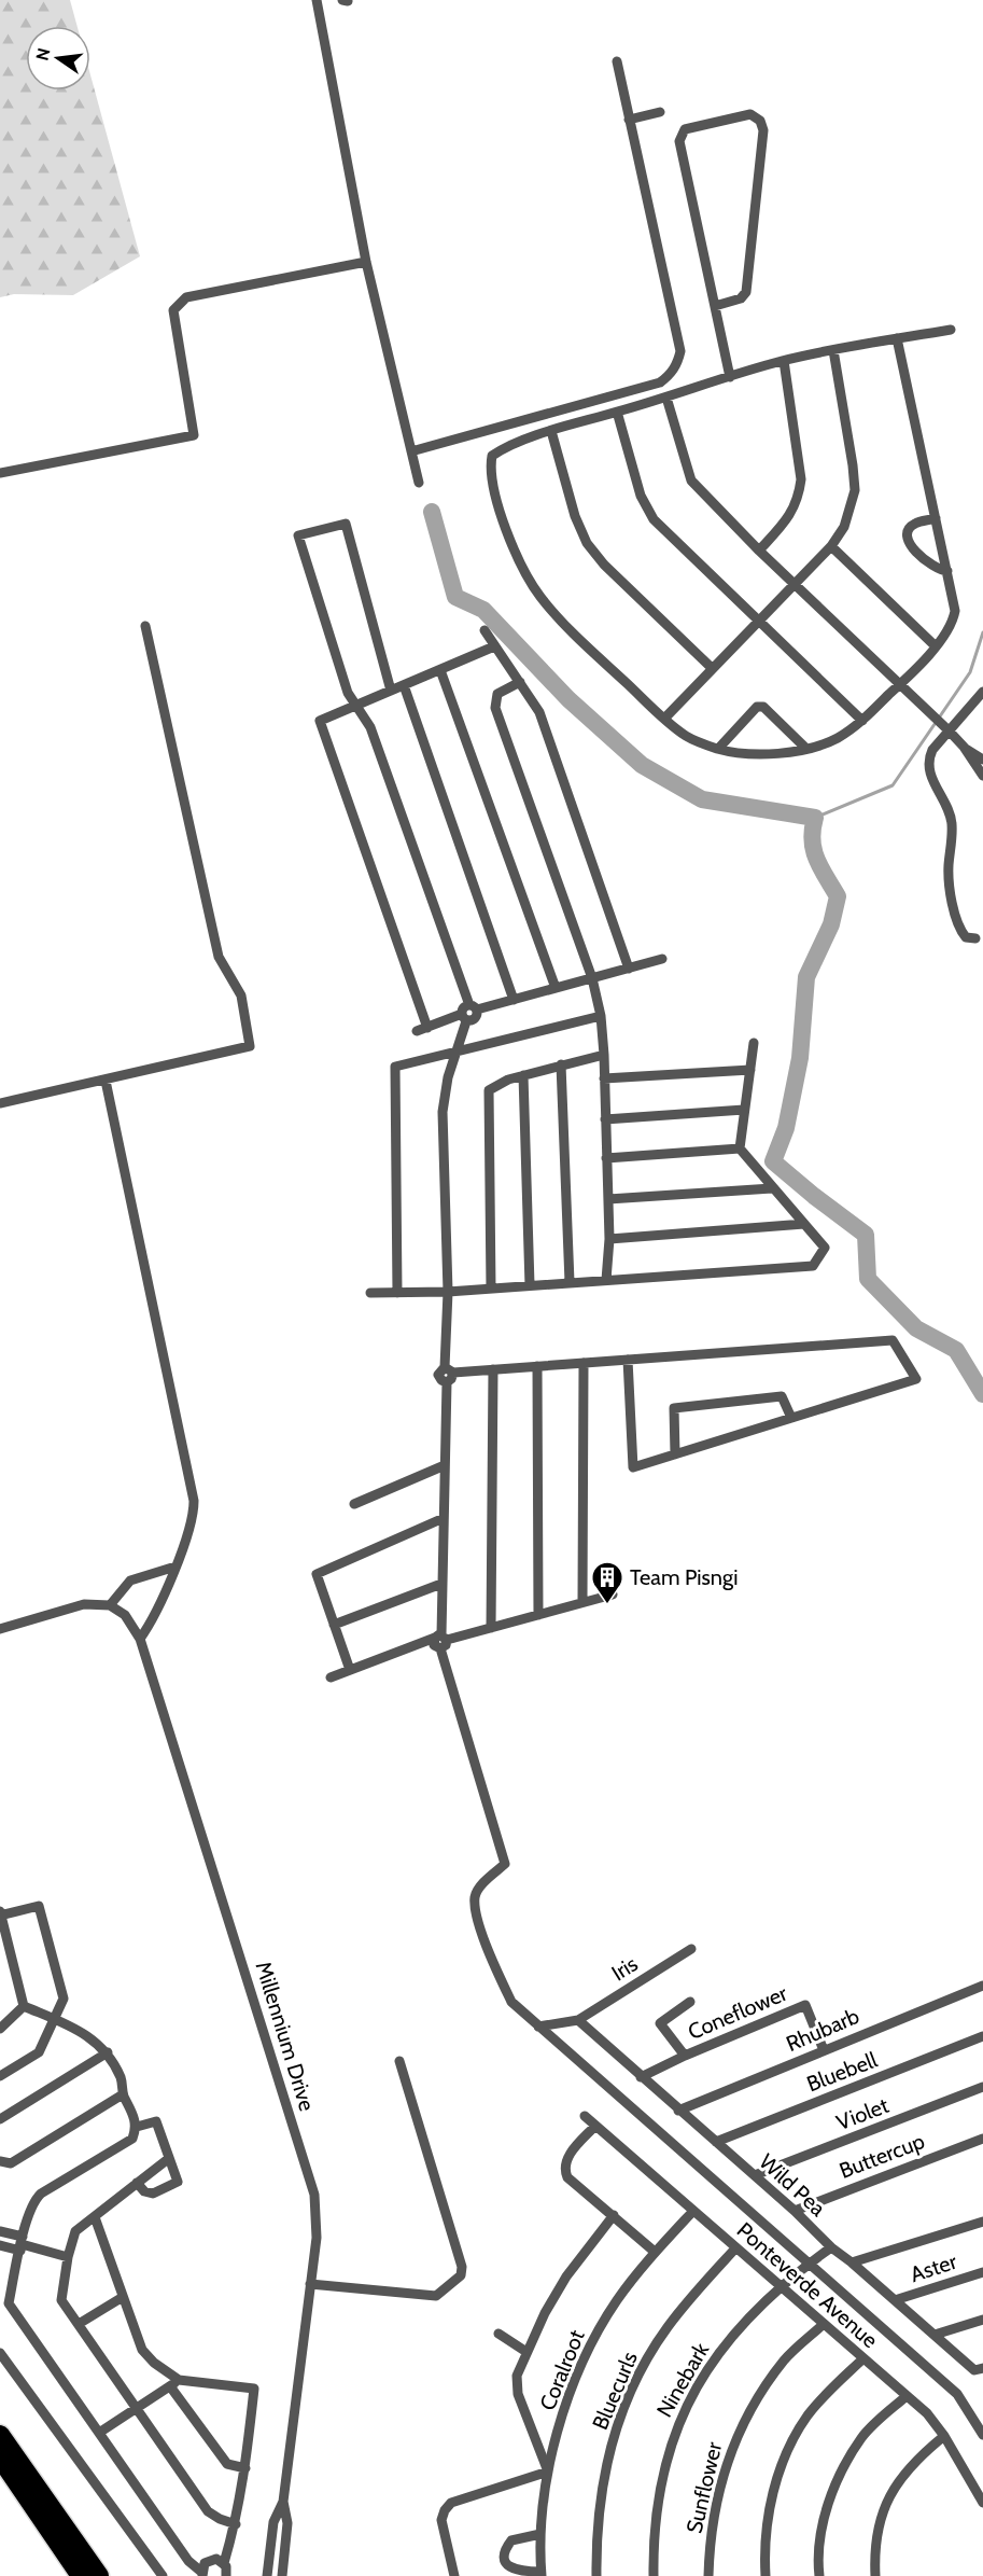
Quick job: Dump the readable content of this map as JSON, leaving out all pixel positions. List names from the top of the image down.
{
  "streets": {
    "street": [
      "Iris",
      "Coneflower",
      "Rhubarb",
      "Millennium Drive",
      "Bluebell",
      "Violet",
      "Buttercup",
      "Wild Pea",
      "Aster",
      "Ponteverde Avenue",
      "Coralroot",
      "Ninebark",
      "Bluecurls",
      "Sunflower"
    ]
  },
  "crossings": [
    ["Iris", "Wild Pea"],
    ["Coneflower", "Rhubarb"],
    ["Coneflower", "Wild Pea"],
    ["Rhubarb", "Wild Pea"],
    ["Bluebell", "Wild Pea"],
    ["Violet", "Wild Pea"],
    ["Buttercup", "Wild Pea"],
    ["Wild Pea", "Aster"],
    ["Wild Pea", "Ninebark"],
    ["Ponteverde Avenue", "Coralroot"],
    ["Ponteverde Avenue", "Ninebark"],
    ["Ponteverde Avenue", "Bluecurls"],
    ["Ponteverde Avenue", "Sunflower"]
  ],
  "places": {
    "building": ["Team Pisngi"]
  },
  "north": "left"
}
